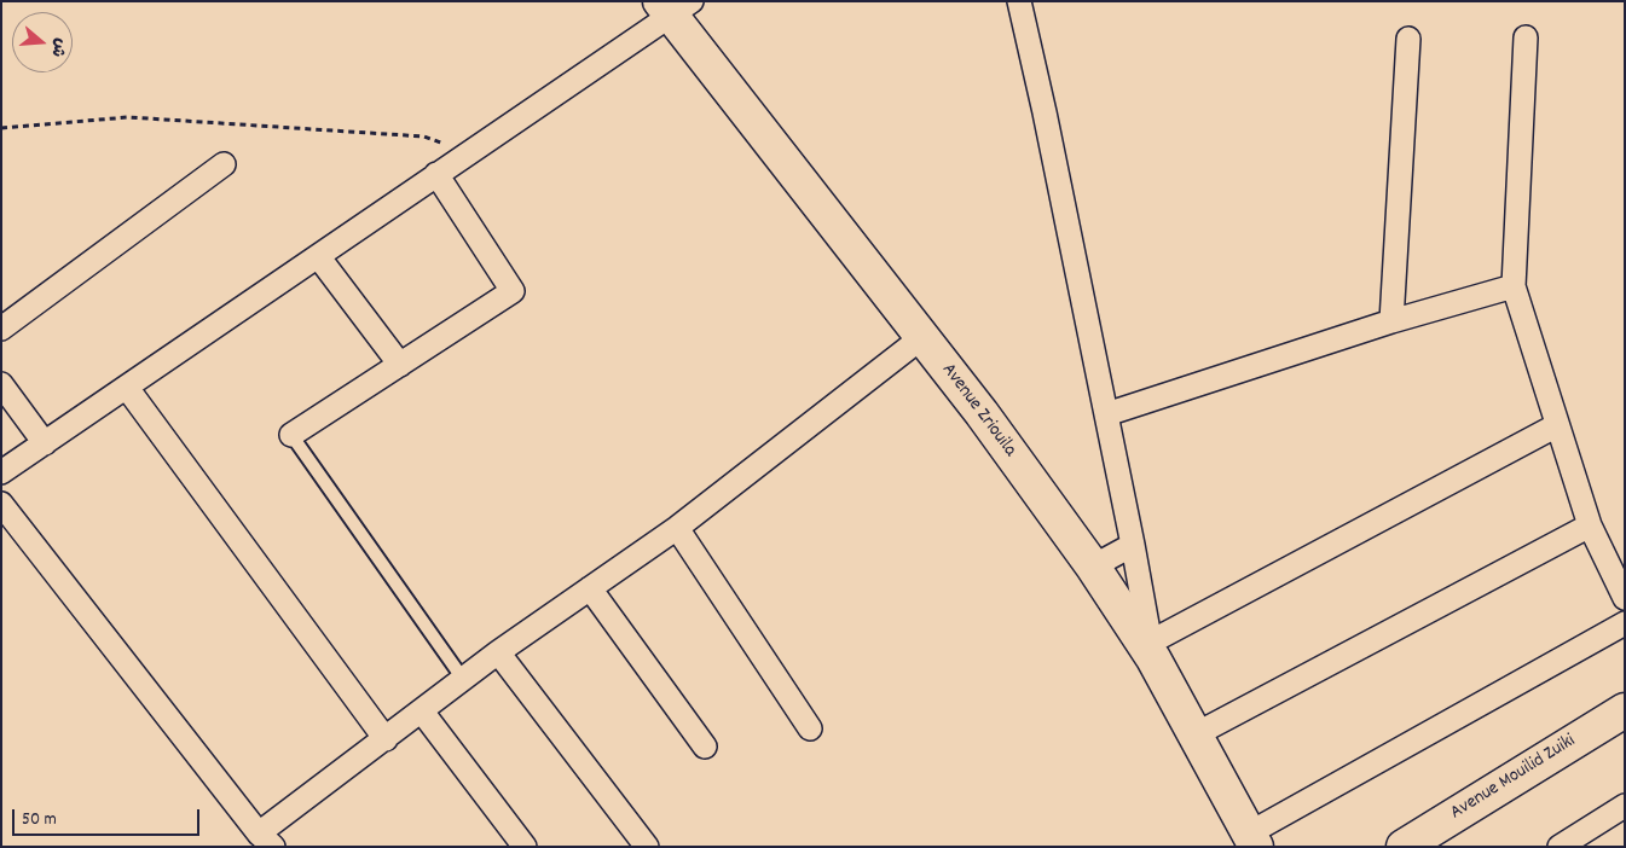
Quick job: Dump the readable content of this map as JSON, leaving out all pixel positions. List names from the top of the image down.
{
  "streets": {
    "street": ["Avenue Zriouila", "Avenue Mouilid Zuiki"]
  },
  "scale_bar": "50 m",
  "north": "right"
}
